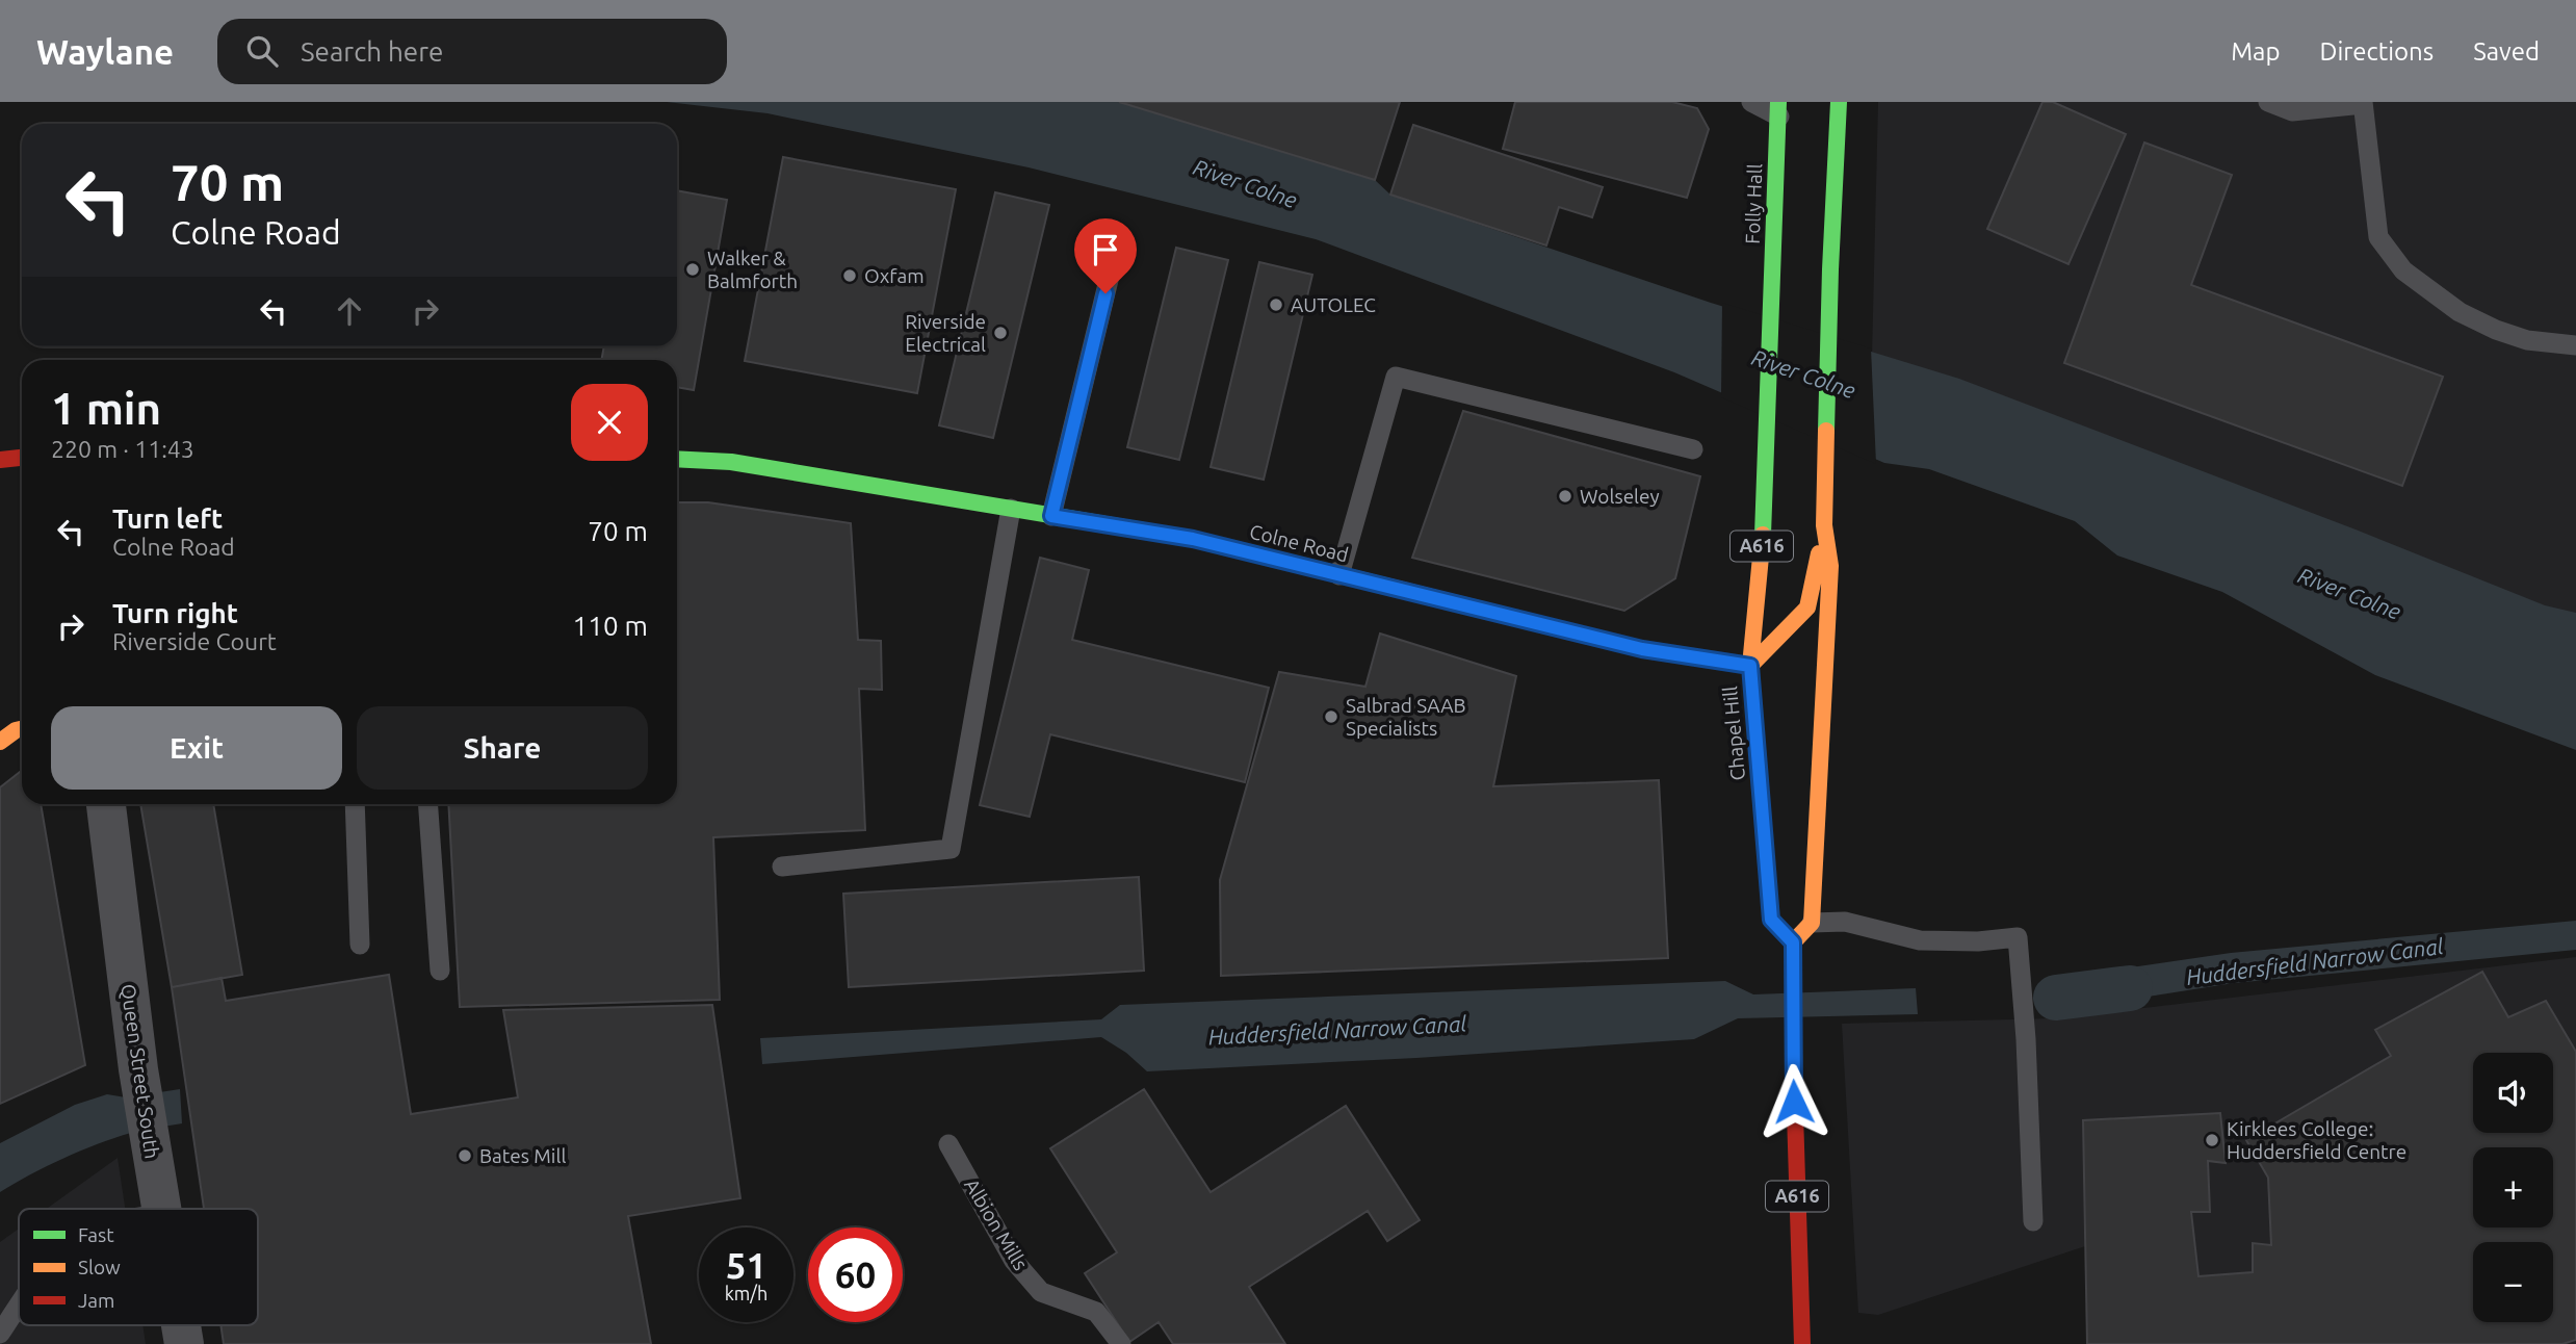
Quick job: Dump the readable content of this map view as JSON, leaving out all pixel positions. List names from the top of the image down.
{
  "streets": {
    "main road": [
      "Folly Hall",
      "Colne Road",
      "A616",
      "Chapel Hill"
    ],
    "street": ["Queen Street South"],
    "lane": ["Albion Mills"]
  },
  "crossings": [
    ["Folly Hall", "Chapel Hill"],
    ["Colne Road", "Chapel Hill"],
    ["A616", "Chapel Hill"]
  ],
  "water": ["River Colne", "Huddersfield Narrow Canal"],
  "places": [
    "Walker & Balmforth",
    "Oxfam",
    "AUTOLEC",
    "Riverside Electrical",
    "Wolseley",
    "Salbrad SAAB Specialists",
    "Kirklees College: Huddersfield Centre",
    "Bates Mill"
  ],
  "legend": ["Fast", "Slow", "Jam"],
  "page": {
    "header": "Waylane",
    "search": "Search here",
    "nav": ["Map", "Directions", "Saved"],
    "turn": ["70 m", "Colne Road"],
    "heading": ["1 min", "220 m · 11:43"],
    "list": [
      {
        "name": "Turn left",
        "note": "Colne Road",
        "value": "70 m"
      },
      {
        "name": "Turn right",
        "note": "Riverside Court",
        "value": "110 m"
      }
    ],
    "buttons": ["Exit", "Share"],
    "map_buttons": ["+", "−"],
    "speed": "51 km/h",
    "limit": "60"
  }
}
